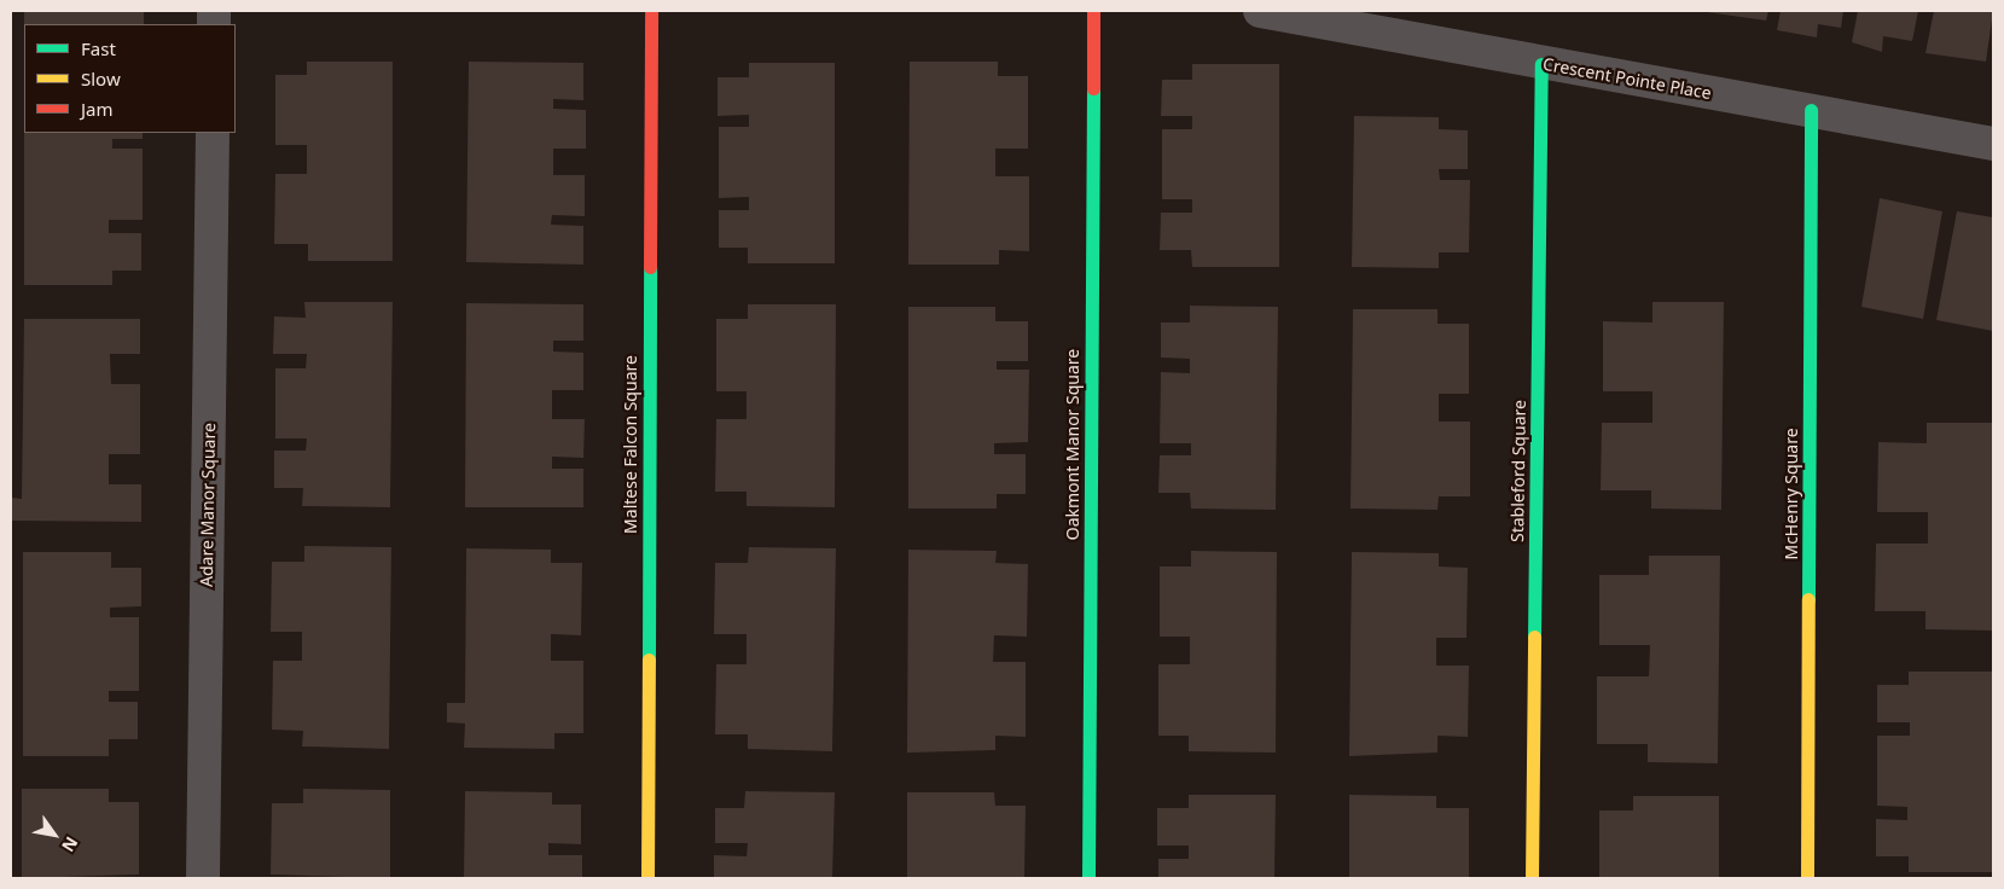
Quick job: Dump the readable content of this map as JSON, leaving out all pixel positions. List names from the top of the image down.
{
  "streets": {
    "street": [
      "Crescent Pointe Place",
      "Maltese Falcon Square",
      "Oakmont Manor Square",
      "Stableford Square",
      "McHenry Square",
      "Adare Manor Square"
    ]
  },
  "crossings": [
    ["Crescent Pointe Place", "Stableford Square"],
    ["Crescent Pointe Place", "McHenry Square"]
  ],
  "legend": ["Fast", "Slow", "Jam"],
  "north": "bottom right"
}
